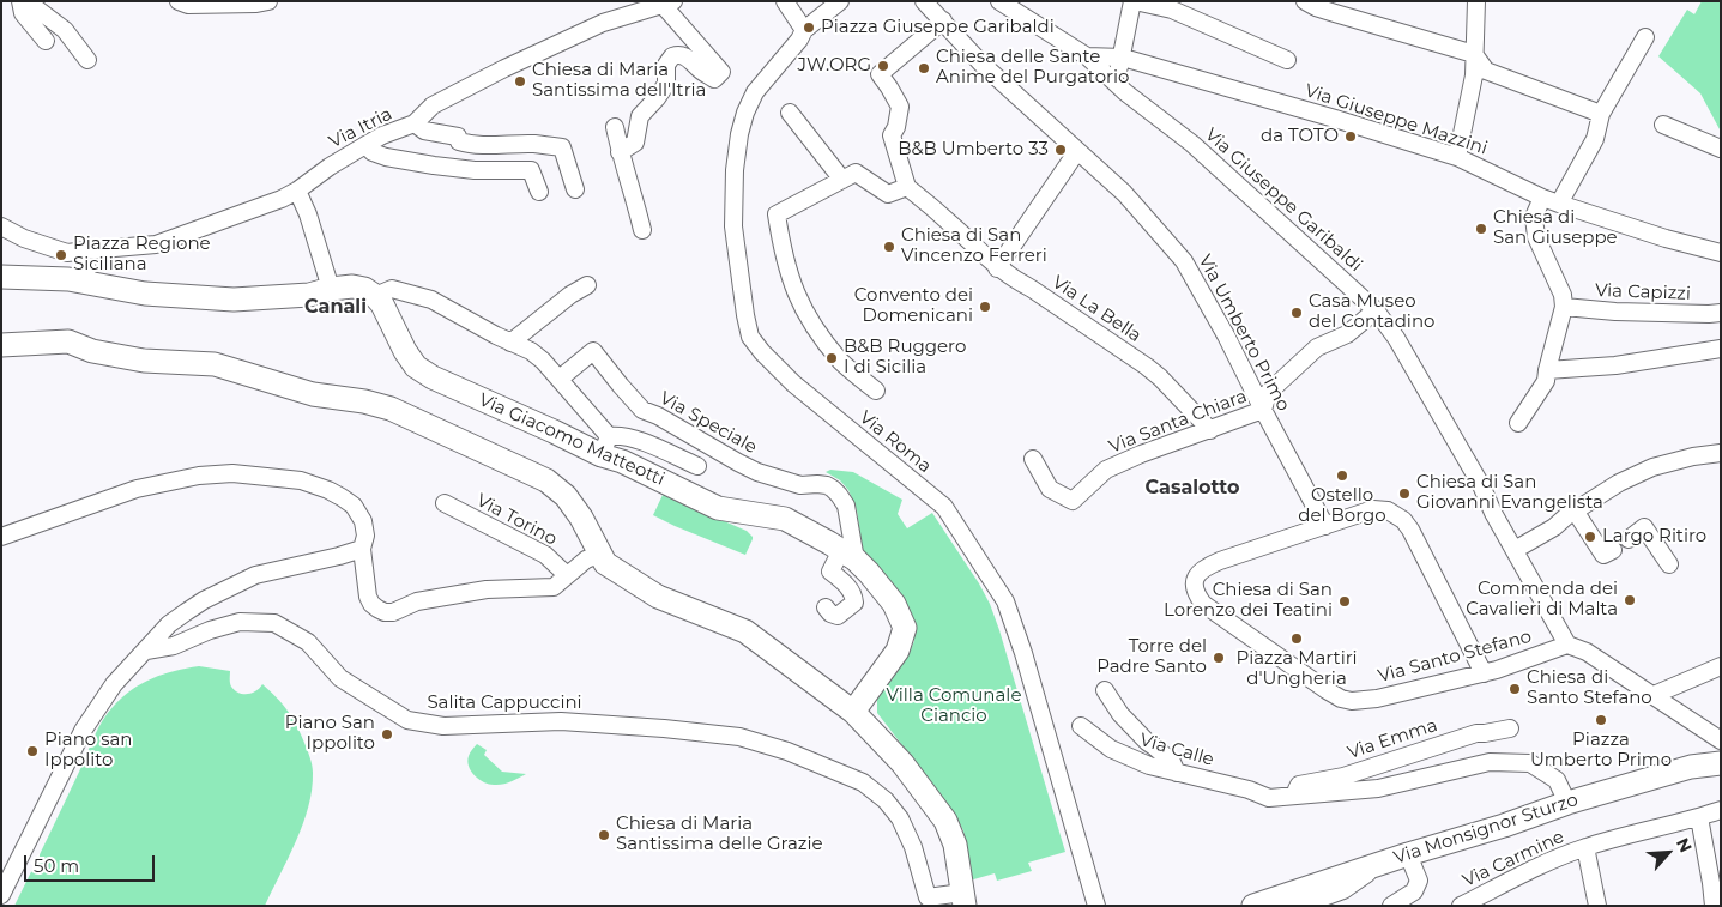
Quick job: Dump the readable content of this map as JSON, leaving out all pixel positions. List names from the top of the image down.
{
  "streets": {
    "main road": ["Via Giacomo Matteotti", "Via Monsignor Sturzo"],
    "street": [
      "Via Giuseppe Mazzini",
      "Via Itria",
      "Via Giuseppe Garibaldi",
      "Via Capizzi",
      "Via La Bella",
      "Via Umberto Primo",
      "Via Santa Chiara",
      "Via Speciale",
      "Via Roma",
      "Via Torino",
      "Via Santo Stefano",
      "Salita Cappuccini",
      "Via Emma",
      "Via Calle",
      "Via Carmine"
    ]
  },
  "crossings": [
    ["Via Giuseppe Mazzini", "Via Giuseppe Garibaldi"],
    ["Via Giuseppe Garibaldi", "Via Santo Stefano"],
    ["Via La Bella", "Via Santa Chiara"],
    ["Via Umberto Primo", "Via Santa Chiara"],
    ["Via Umberto Primo", "Via Santo Stefano"],
    ["Via Speciale", "Via Giacomo Matteotti"],
    ["Via Emma", "Via Calle"]
  ],
  "districts": ["Canali", "Casalotto"],
  "parks": ["Villa Comunale Ciancio"],
  "places": [
    "Piazza Giuseppe Garibaldi",
    "JW.ORG",
    "Chiesa delle Sante Anime del Purgatorio",
    "Chiesa di Maria Santissima dell'Itria",
    "da TOTO",
    "B&B Umberto 33",
    "Chiesa di San Giuseppe",
    "Chiesa di San Vincenzo Ferreri",
    "Piazza Regione Siciliana",
    "Convento dei Domenicani",
    "Casa Museo del Contadino",
    "B&B Ruggero I di Sicilia",
    "Ostello del Borgo",
    "Chiesa di San Giovanni Evangelista",
    "Largo Ritiro",
    "Commenda dei Cavalieri di Malta",
    "Chiesa di San Lorenzo dei Teatini",
    "Piazza Martiri d'Ungheria",
    "Torre del Padre Santo",
    "Chiesa di Santo Stefano",
    "Piazza Umberto Primo",
    "Piano San Ippolito",
    "Piano san Ippolito",
    "Chiesa di Maria Santissima delle Grazie"
  ],
  "scale_bar": "50 m",
  "north": "top right"
}
